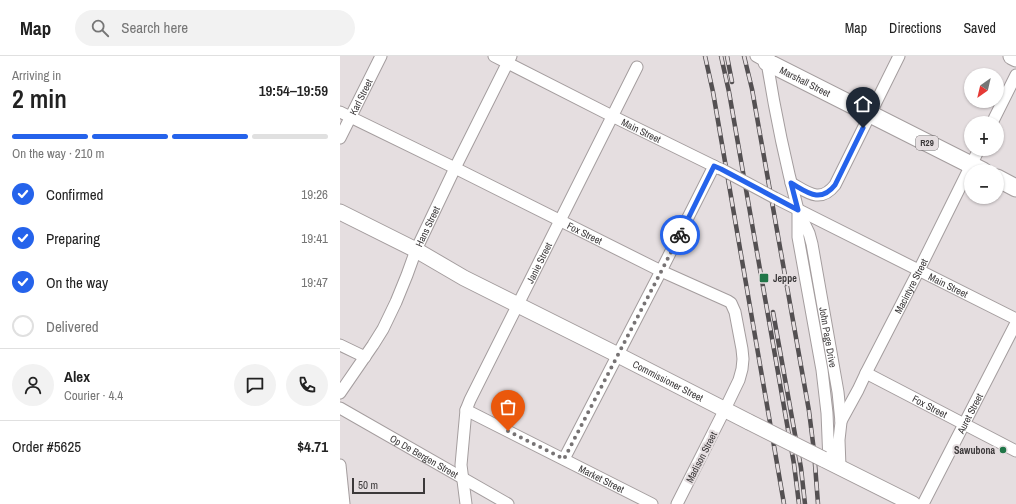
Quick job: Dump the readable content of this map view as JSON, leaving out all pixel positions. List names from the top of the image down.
{
  "streets": {
    "main road": ["Marshall Street", "R29", "Commissioner Street"],
    "street": [
      "Karl Street",
      "Main Street",
      "Hans Street",
      "Fox Street",
      "Janie Street",
      "Macintyre Street",
      "John Page Drive",
      "Auret Street",
      "Op De Bergen Street",
      "Madison Street",
      "Market Street"
    ]
  },
  "crossings": [
    ["Marshall Street", "John Page Drive"],
    ["Karl Street", "Fox Street"],
    ["Main Street", "Hans Street"],
    ["Main Street", "Janie Street"],
    ["Main Street", "Macintyre Street"],
    ["Main Street", "John Page Drive"],
    ["Hans Street", "Fox Street"],
    ["Hans Street", "Commissioner Street"],
    ["Fox Street", "Janie Street"],
    ["Fox Street", "Macintyre Street"],
    ["Fox Street", "Commissioner Street"],
    ["Fox Street", "Auret Street"],
    ["Fox Street", "Madison Street"],
    ["Janie Street", "Commissioner Street"],
    ["Janie Street", "Op De Bergen Street"],
    ["Janie Street", "Market Street"],
    ["Macintyre Street", "John Page Drive"],
    ["John Page Drive", "Commissioner Street"],
    ["Commissioner Street", "Madison Street"]
  ],
  "places": {
    "transit": ["Jeppe"],
    "other": ["Sawubona"]
  },
  "scale_bar": "50 m",
  "north": "bottom left",
  "page": {
    "header": "Map",
    "search": "Search here",
    "nav": ["Map", "Directions", "Saved"],
    "heading": ["2 min", "Arriving in", "19:54–19:59"],
    "panel": [
      "Alex",
      "Courier · 4.4",
      "Order #5625",
      "$4.71"
    ],
    "map_buttons": ["+", "−"],
    "bar": "On the way · 210 m",
    "list": [
      ["Confirmed", "19:26"],
      ["Preparing", "19:41"],
      ["On the way", "19:47"],
      "Delivered"
    ],
    "scale": "50 m"
  }
}
